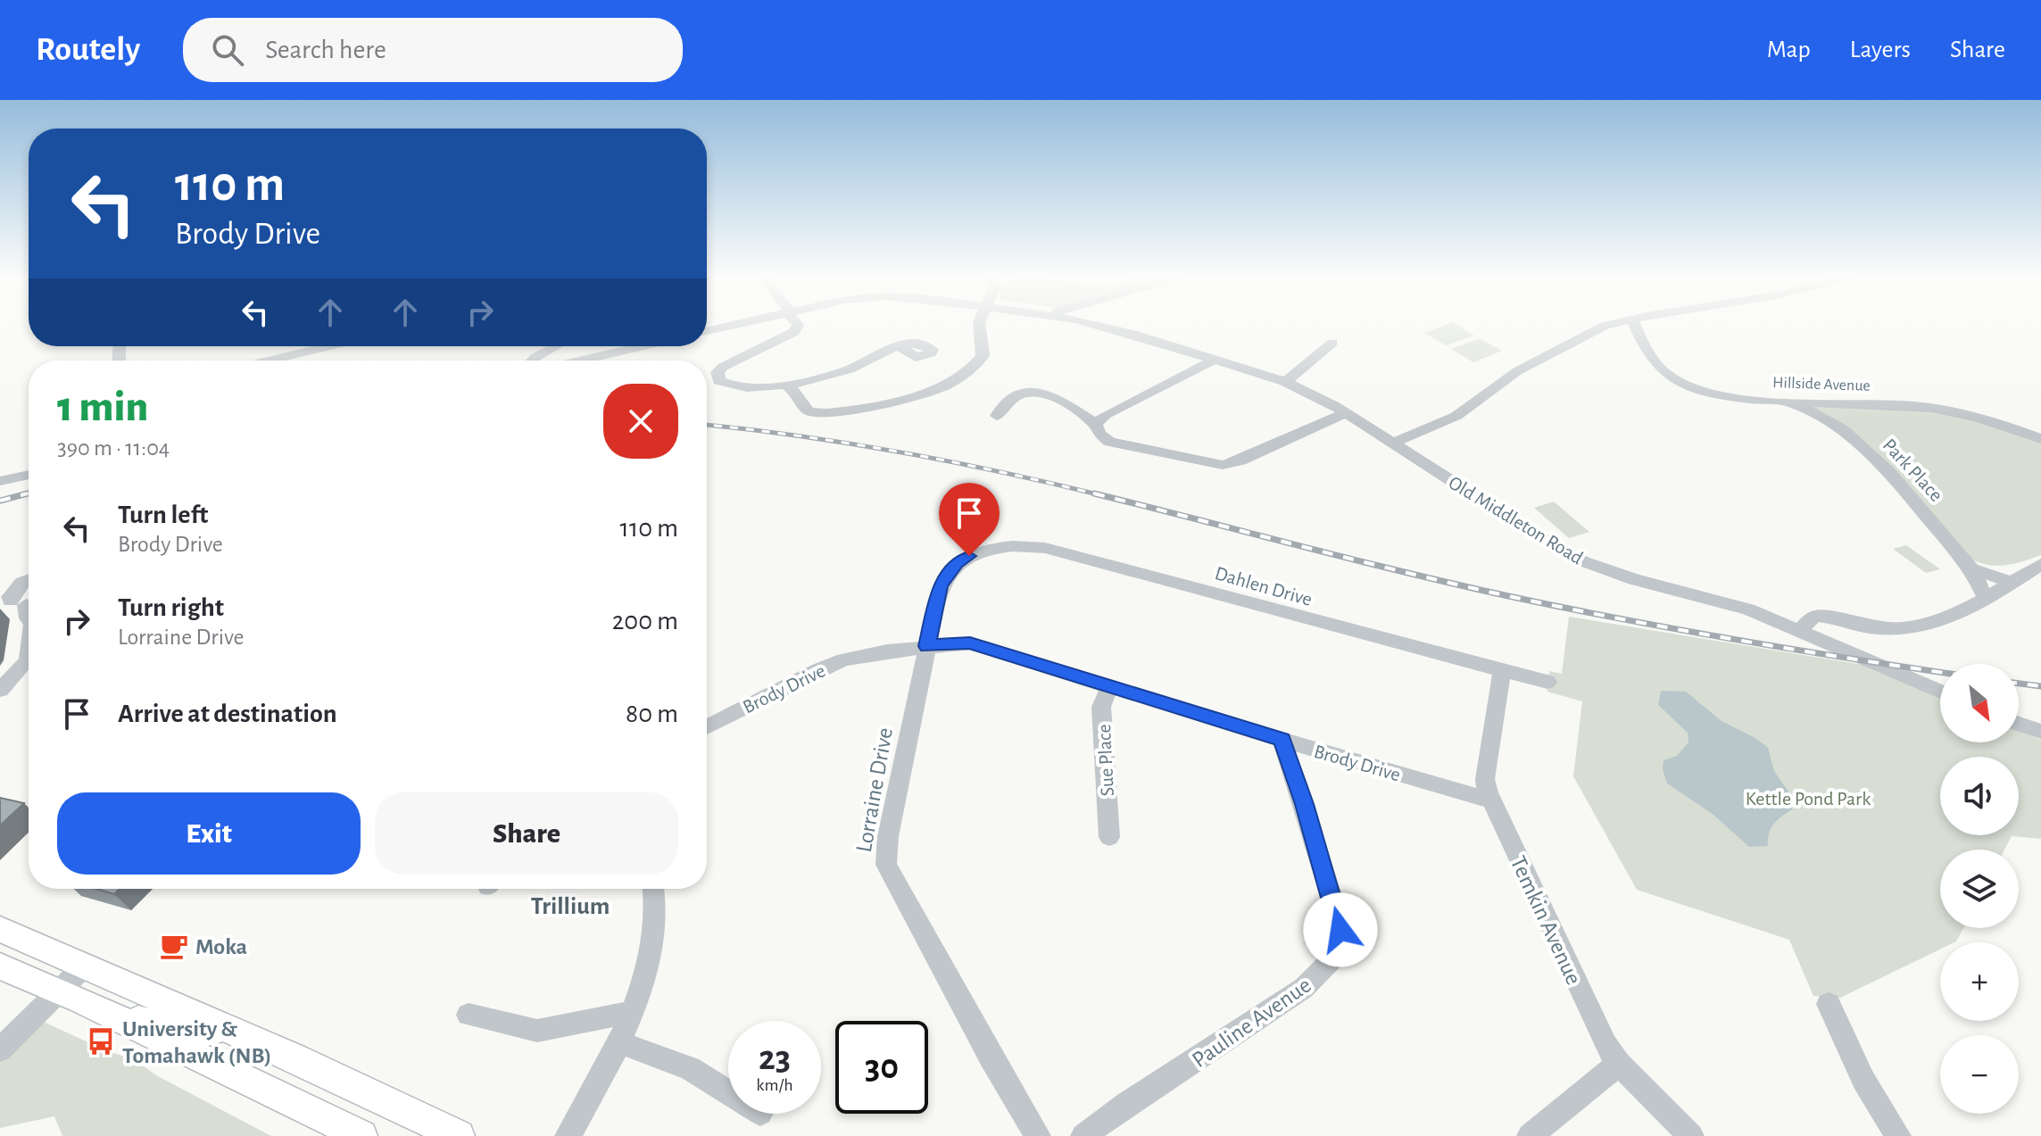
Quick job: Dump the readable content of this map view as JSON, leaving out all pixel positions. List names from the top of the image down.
{
  "streets": {
    "street": [
      "Hillside Avenue",
      "Park Place",
      "Old Middleton Road",
      "Dahlen Drive",
      "Brody Drive",
      "Sue Place",
      "Lorraine Drive",
      "Temkin Avenue",
      "Pauline Avenue"
    ]
  },
  "crossings": [
    ["Hillside Avenue", "Park Place"],
    ["Dahlen Drive", "Lorraine Drive"],
    ["Dahlen Drive", "Temkin Avenue"],
    ["Brody Drive", "Sue Place"],
    ["Brody Drive", "Lorraine Drive"],
    ["Brody Drive", "Temkin Avenue"],
    ["Brody Drive", "Pauline Avenue"]
  ],
  "districts": ["Trillium"],
  "parks": ["Kettle Pond Park"],
  "places": {
    "cafe": ["Moka"],
    "bus stop": ["University & Tomahawk (NB)"]
  },
  "north": "bottom right",
  "page": {
    "header": "Routely",
    "search": "Search here",
    "nav": ["Map", "Layers", "Share"],
    "turn": ["110 m", "Brody Drive"],
    "heading": ["1 min", "390 m · 11:04"],
    "list": [
      {
        "name": "Turn left",
        "note": "Brody Drive",
        "value": "110 m"
      },
      {
        "name": "Turn right",
        "note": "Lorraine Drive",
        "value": "200 m"
      },
      {
        "name": "Arrive at destination",
        "value": "80 m"
      }
    ],
    "map_buttons": ["+", "−"],
    "buttons": ["Exit", "Share"],
    "speed": "23 km/h",
    "limit": "30"
  }
}
